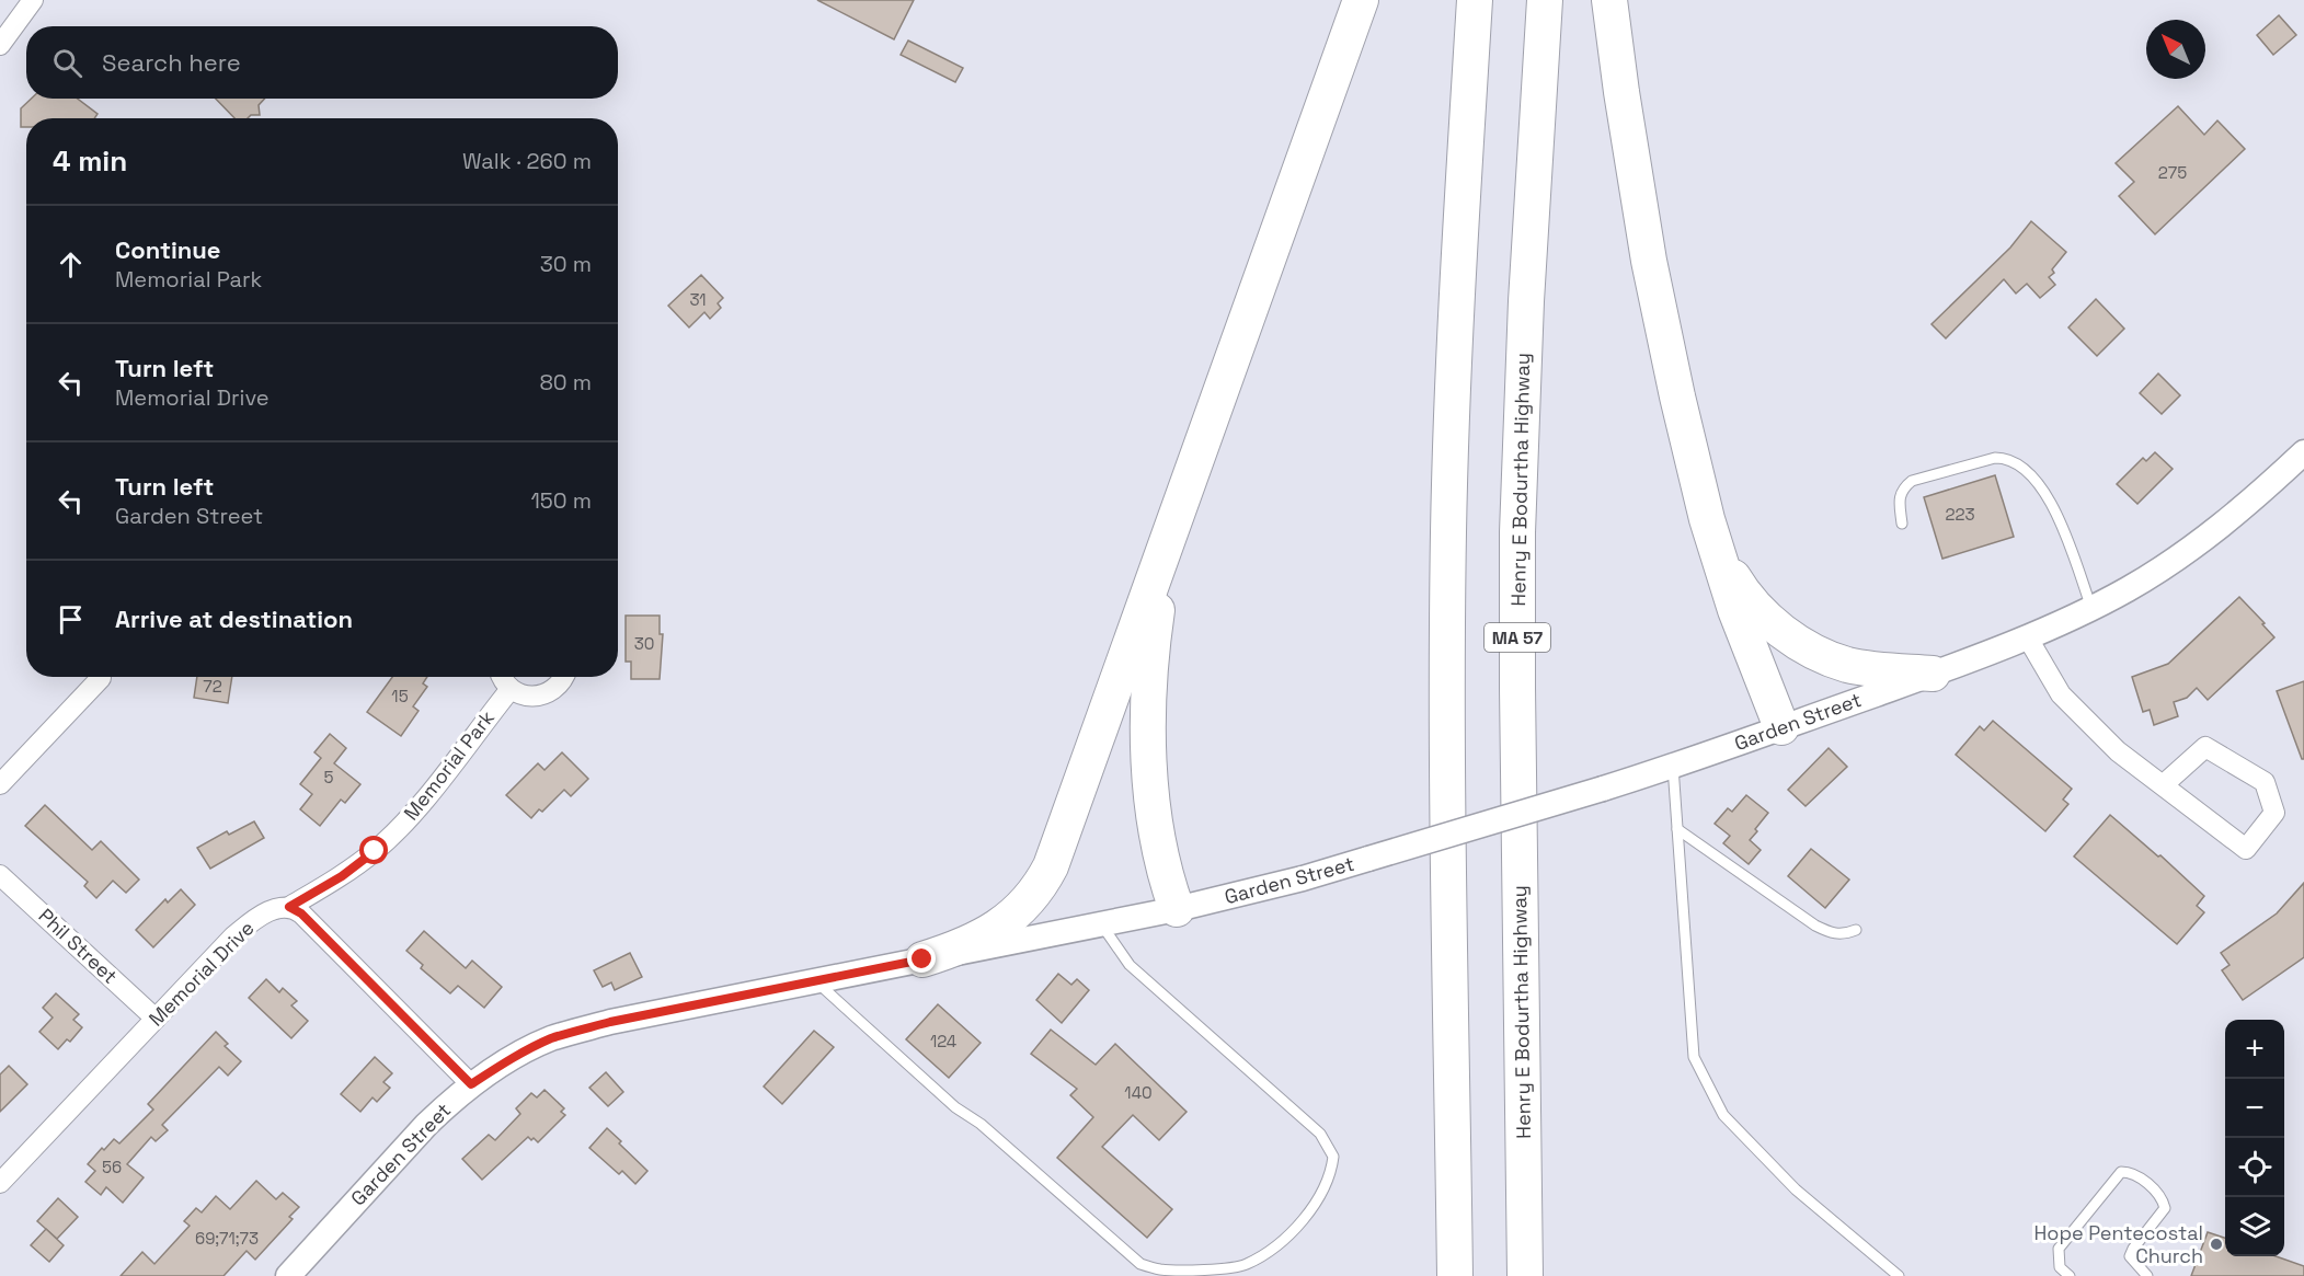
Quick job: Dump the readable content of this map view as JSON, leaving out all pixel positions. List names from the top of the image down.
{
  "streets": {
    "highway": ["Henry E Bodurtha Highway", "MA 57"],
    "street": [
      "Garden Street",
      "Memorial Park",
      "Phil Street",
      "Memorial Drive"
    ]
  },
  "crossings": [
    ["Memorial Park", "Memorial Drive"],
    ["Phil Street", "Memorial Drive"]
  ],
  "places": ["Hope Pentecostal Church"],
  "house_numbers": [
    "275",
    "31",
    "223",
    "30",
    "72",
    "15",
    "5",
    "124",
    "140",
    "56",
    "69;71;73"
  ],
  "north": "top left",
  "page": {
    "search": "Search here",
    "heading": ["4 min", "Walk · 260 m"],
    "list": [
      ["Continue", "Memorial Park", "30 m"],
      ["Turn left", "Memorial Drive", "80 m"],
      ["Turn left", "Garden Street", "150 m"],
      "Arrive at destination"
    ],
    "map_buttons": ["+", "−"]
  }
}
